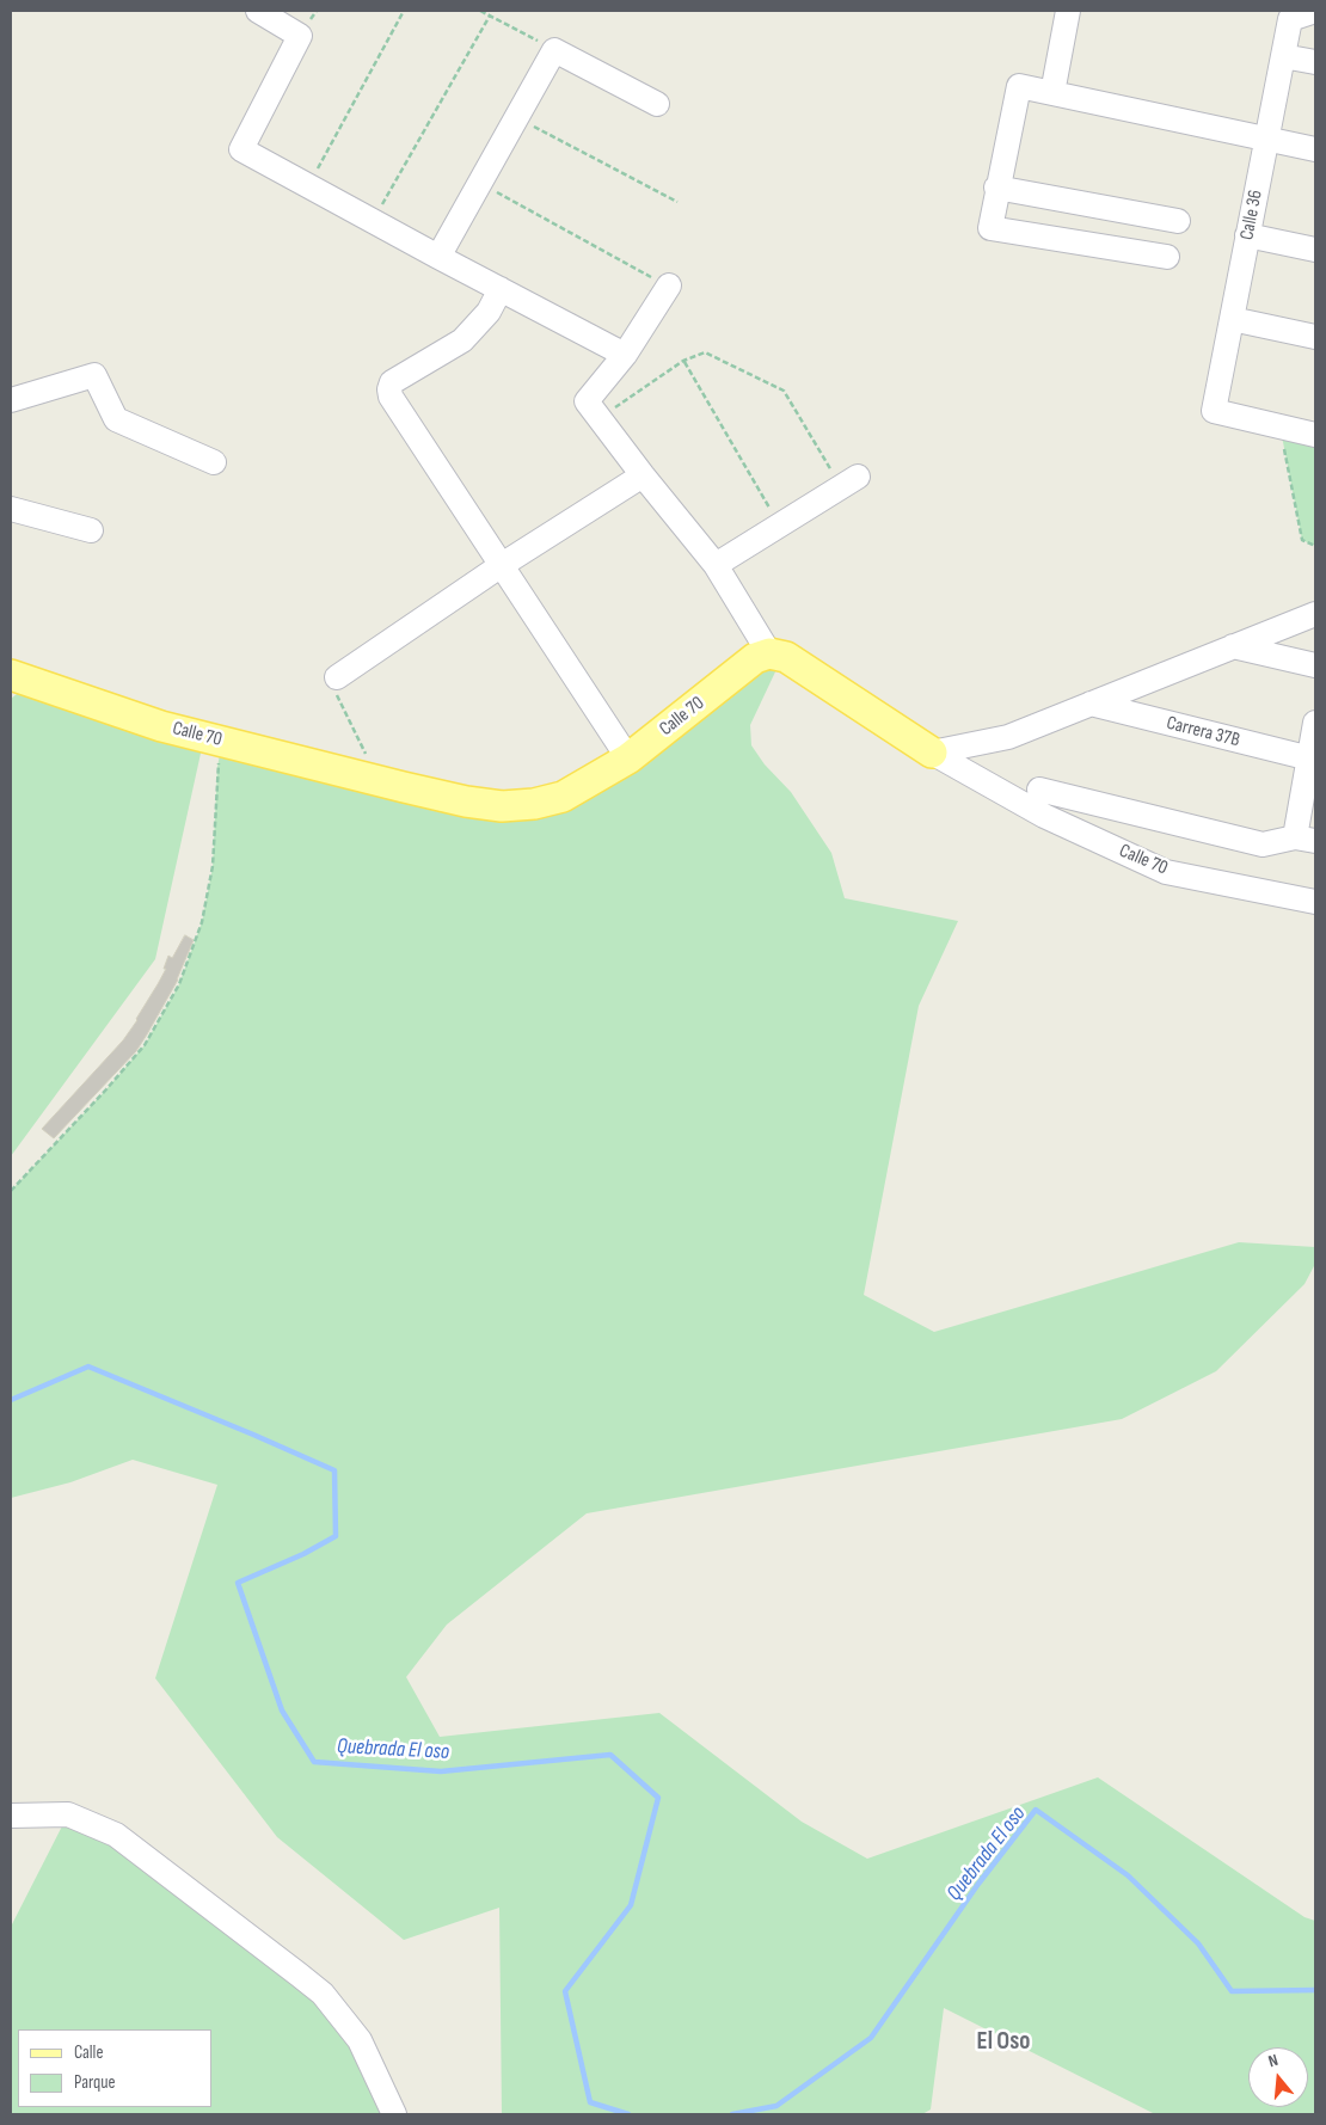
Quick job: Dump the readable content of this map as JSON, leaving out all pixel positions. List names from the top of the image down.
{
  "streets": {
    "main road": ["Calle 70"],
    "street": ["Calle 36", "Carrera 37B"]
  },
  "districts": ["El Oso"],
  "water": ["Quebrada El oso"],
  "legend": ["Calle", "Parque"],
  "north": "top"
}
